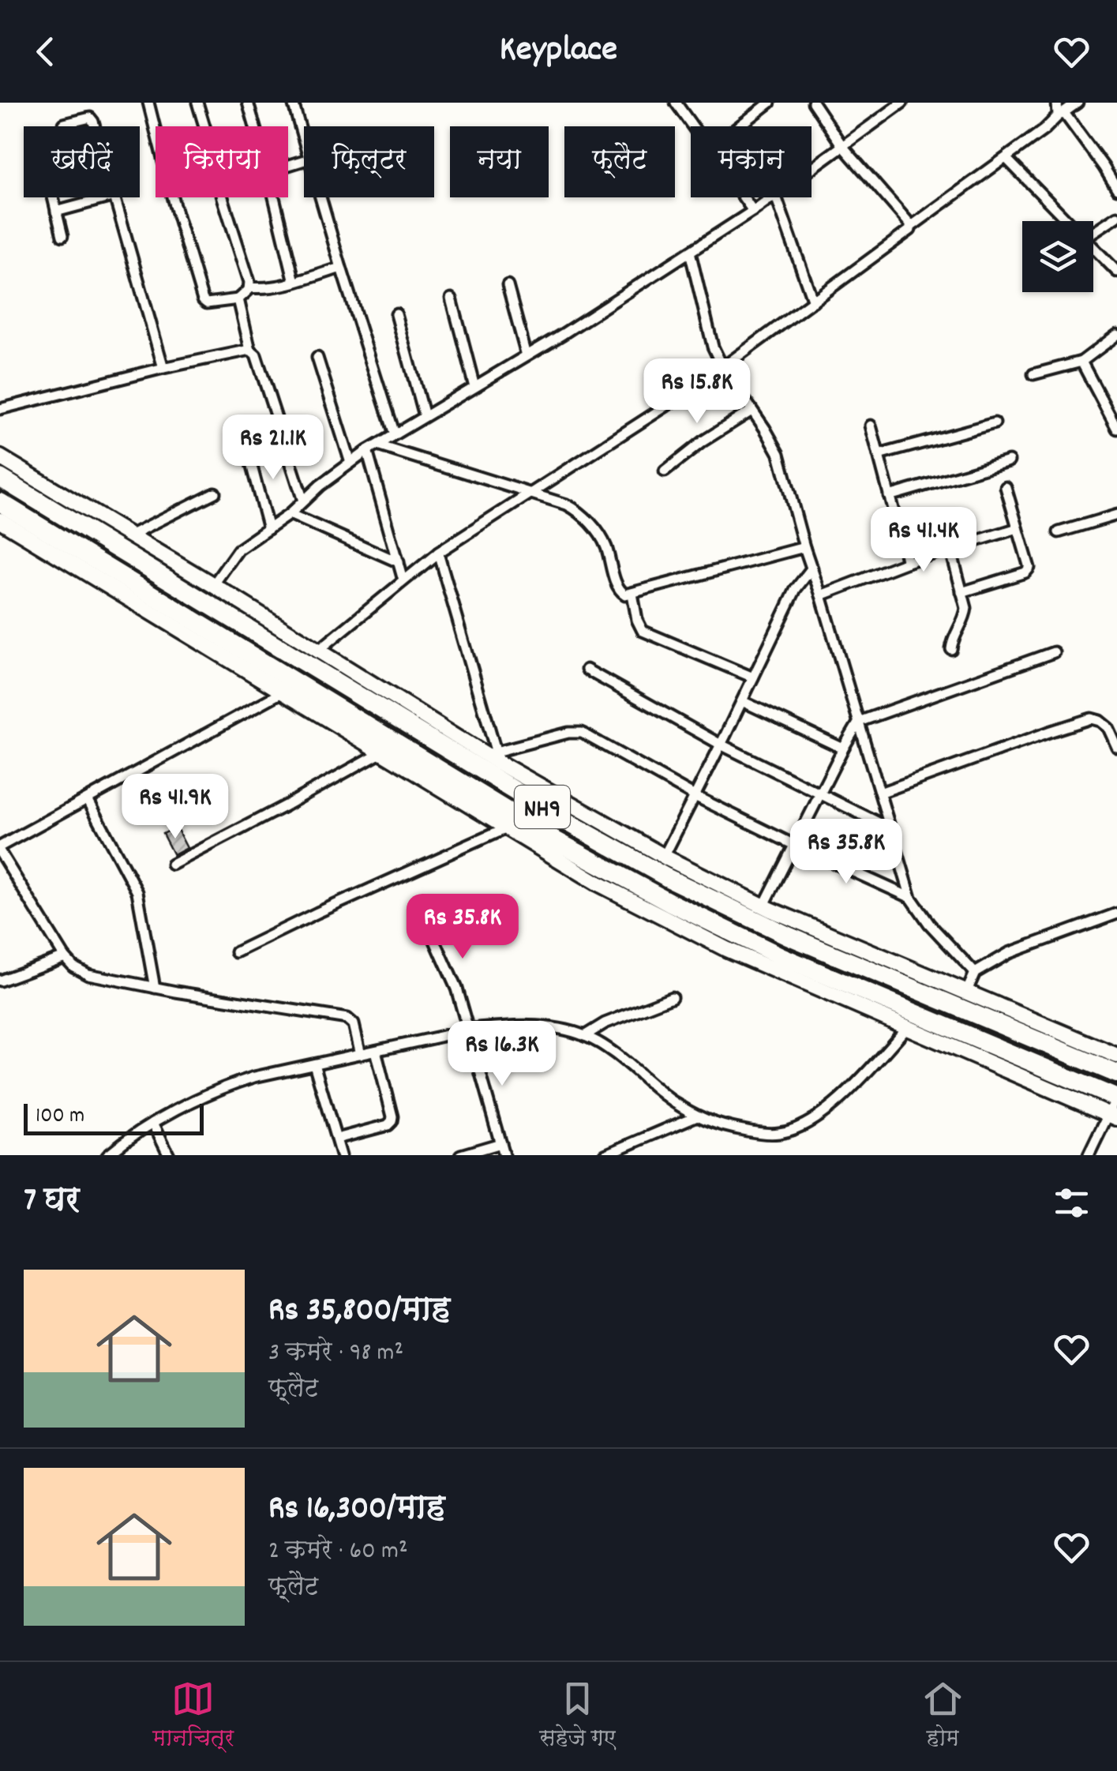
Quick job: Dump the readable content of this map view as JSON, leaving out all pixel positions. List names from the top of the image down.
{
  "streets": {
    "highway": ["NH9"]
  },
  "scale_bar": "100 m",
  "page": {
    "header": "Keyplace",
    "chip": [
      "खरीदें",
      "किराया",
      "फ़िल्टर",
      "नया",
      "फ़्लैट",
      "मकान"
    ],
    "price": [
      "Rs 15.8K",
      "Rs 21.1K",
      "Rs 41.4K",
      "Rs 41.9K",
      "Rs 35.8K",
      "Rs 35.8K",
      "Rs 16.3K"
    ],
    "scale": "100 m",
    "heading": "7 घर",
    "list": [
      {
        "name": "Rs 35,800/माह",
        "note": "3 कमरे · 98 m² · फ़्लैट"
      },
      {
        "name": "Rs 16,300/माह",
        "note": "2 कमरे · 60 m² · फ़्लैट"
      }
    ],
    "tabs": ["मानचित्र", "सहेजे गए", "होम"]
  }
}
